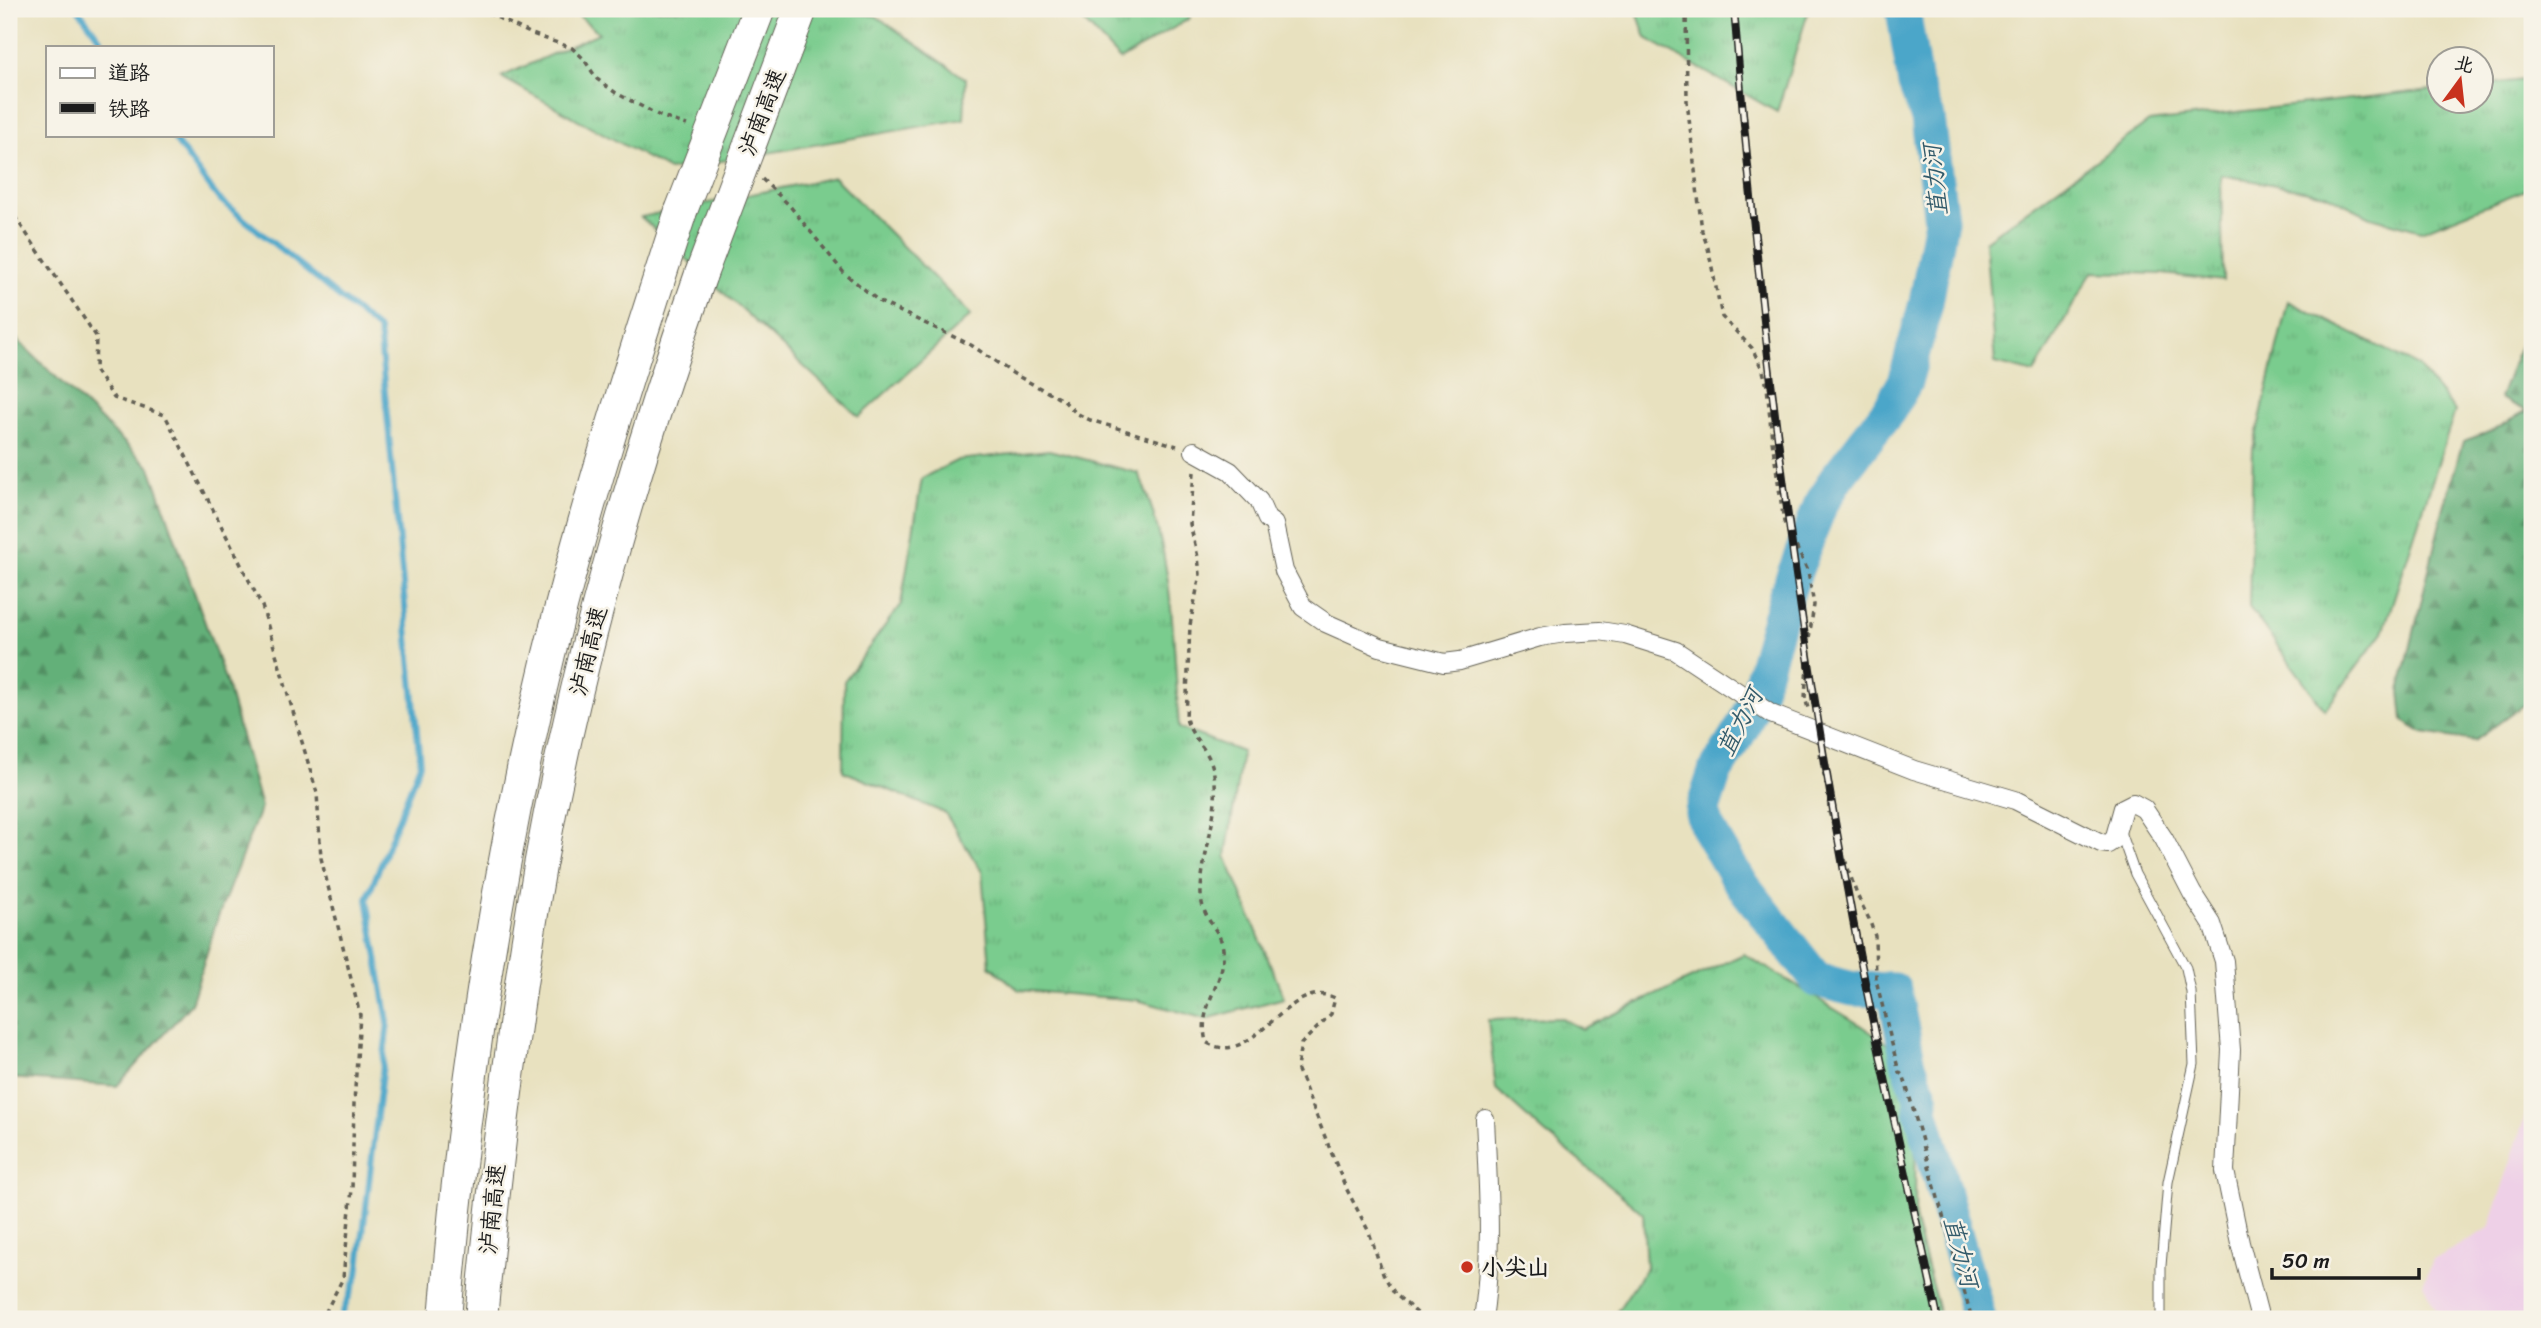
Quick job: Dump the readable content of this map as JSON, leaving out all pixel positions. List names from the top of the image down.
{
  "streets": {
    "highway": ["泸南高速"]
  },
  "water": ["苴力河"],
  "places": ["小尖山"],
  "legend": ["道路", "铁路"],
  "scale_bar": "50 m",
  "north": "top"
}
